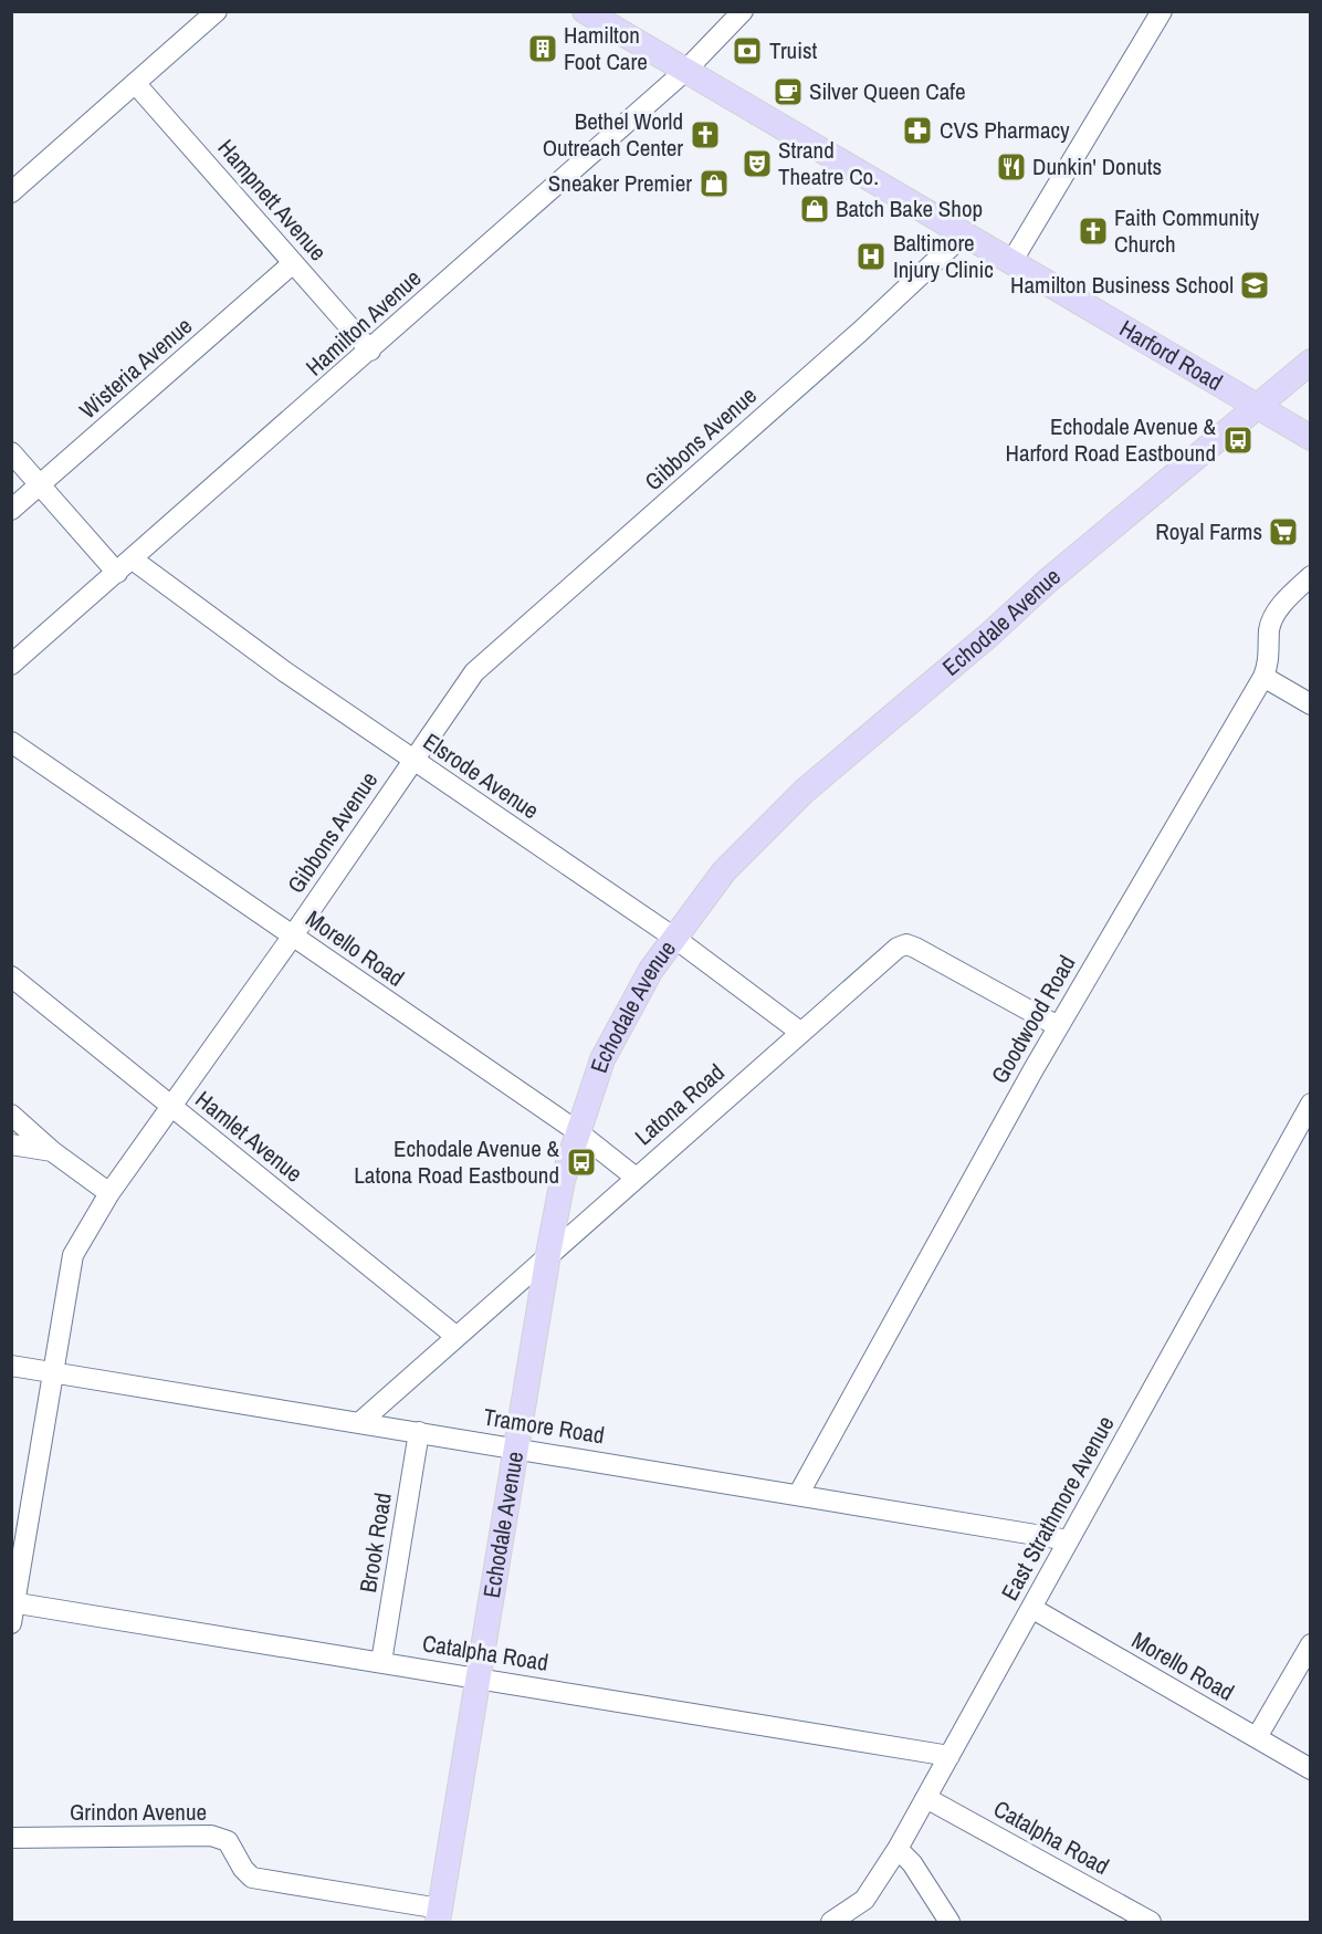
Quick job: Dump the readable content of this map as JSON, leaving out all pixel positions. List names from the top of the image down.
{
  "streets": {
    "main road": ["Harford Road", "Echodale Avenue"],
    "street": [
      "Hampnett Avenue",
      "Hamilton Avenue",
      "Wisteria Avenue",
      "Gibbons Avenue",
      "Elsrode Avenue",
      "Morello Road",
      "Goodwood Road",
      "Latona Road",
      "Hamlet Avenue",
      "Tramore Road",
      "East Strathmore Avenue",
      "Brook Road",
      "Catalpha Road",
      "Grindon Avenue"
    ]
  },
  "crossings": [
    ["Hampnett Avenue", "Hamilton Avenue"],
    ["Hampnett Avenue", "Wisteria Avenue"],
    ["Hamilton Avenue", "Harford Road"],
    ["Hamilton Avenue", "Elsrode Avenue"],
    ["Harford Road", "Gibbons Avenue"],
    ["Harford Road", "Echodale Avenue"],
    ["Wisteria Avenue", "Elsrode Avenue"],
    ["Gibbons Avenue", "Elsrode Avenue"],
    ["Gibbons Avenue", "Morello Road"],
    ["Gibbons Avenue", "Hamlet Avenue"],
    ["Gibbons Avenue", "Tramore Road"],
    ["Gibbons Avenue", "Catalpha Road"],
    ["Echodale Avenue", "Elsrode Avenue"],
    ["Echodale Avenue", "Morello Road"],
    ["Echodale Avenue", "Latona Road"],
    ["Echodale Avenue", "Tramore Road"],
    ["Echodale Avenue", "Catalpha Road"],
    ["Echodale Avenue", "Grindon Avenue"],
    ["Elsrode Avenue", "Latona Road"],
    ["Morello Road", "Latona Road"],
    ["Morello Road", "East Strathmore Avenue"],
    ["Goodwood Road", "Latona Road"],
    ["Goodwood Road", "Tramore Road"],
    ["Latona Road", "Hamlet Avenue"],
    ["Latona Road", "Tramore Road"],
    ["Tramore Road", "East Strathmore Avenue"],
    ["Tramore Road", "Brook Road"],
    ["East Strathmore Avenue", "Catalpha Road"],
    ["Brook Road", "Catalpha Road"]
  ],
  "places": {
    "building": ["Hamilton Foot Care"],
    "bank": ["Truist"],
    "cafe": ["Silver Queen Cafe"],
    "pharmacy": ["CVS Pharmacy"],
    "church": ["Bethel World Outreach Center", "Faith Community Church"],
    "theatre": ["Strand Theatre Co."],
    "restaurant": ["Dunkin' Donuts"],
    "shop": ["Sneaker Premier", "Batch Bake Shop"],
    "hospital": ["Baltimore Injury Clinic"],
    "school or university": ["Hamilton Business School"],
    "bus stop": ["Echodale Avenue & Harford Road Eastbound", "Echodale Avenue & Latona Road Eastbound"],
    "supermarket": ["Royal Farms"]
  }
}
